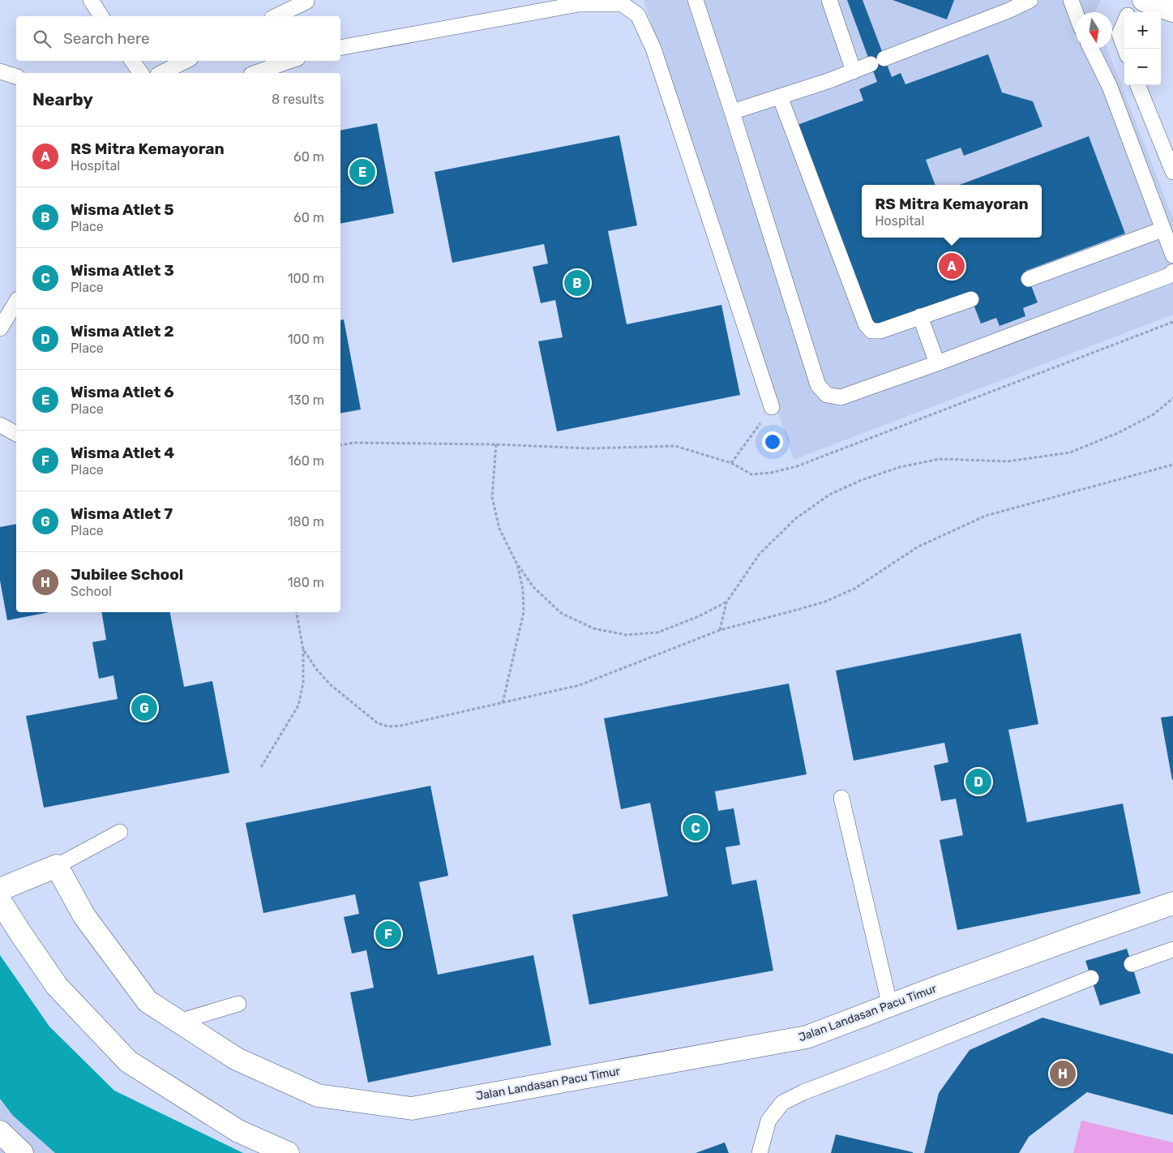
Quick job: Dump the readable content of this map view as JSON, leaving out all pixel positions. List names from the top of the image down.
{
  "streets": {
    "street": ["Jalan Landasan Pacu Timur"]
  },
  "north": "bottom",
  "page": {
    "map_buttons": ["+", "−"],
    "search": "Search here",
    "heading": ["Nearby", "8 results"],
    "list": [
      {
        "mark": "A",
        "name": "RS Mitra Kemayoran",
        "note": "Hospital",
        "value": "60 m"
      },
      {
        "mark": "B",
        "name": "Wisma Atlet 5",
        "note": "Place",
        "value": "60 m"
      },
      {
        "mark": "C",
        "name": "Wisma Atlet 3",
        "note": "Place",
        "value": "100 m"
      },
      {
        "mark": "D",
        "name": "Wisma Atlet 2",
        "note": "Place",
        "value": "100 m"
      },
      {
        "mark": "E",
        "name": "Wisma Atlet 6",
        "note": "Place",
        "value": "130 m"
      },
      {
        "mark": "F",
        "name": "Wisma Atlet 4",
        "note": "Place",
        "value": "160 m"
      },
      {
        "mark": "G",
        "name": "Wisma Atlet 7",
        "note": "Place",
        "value": "180 m"
      },
      {
        "mark": "H",
        "name": "Jubilee School",
        "note": "School",
        "value": "180 m"
      }
    ],
    "pins": [
      "E",
      "A",
      "B",
      "G",
      "D",
      "C",
      "F",
      "H"
    ],
    "popup": ["RS Mitra Kemayoran", "Hospital"]
  }
}
